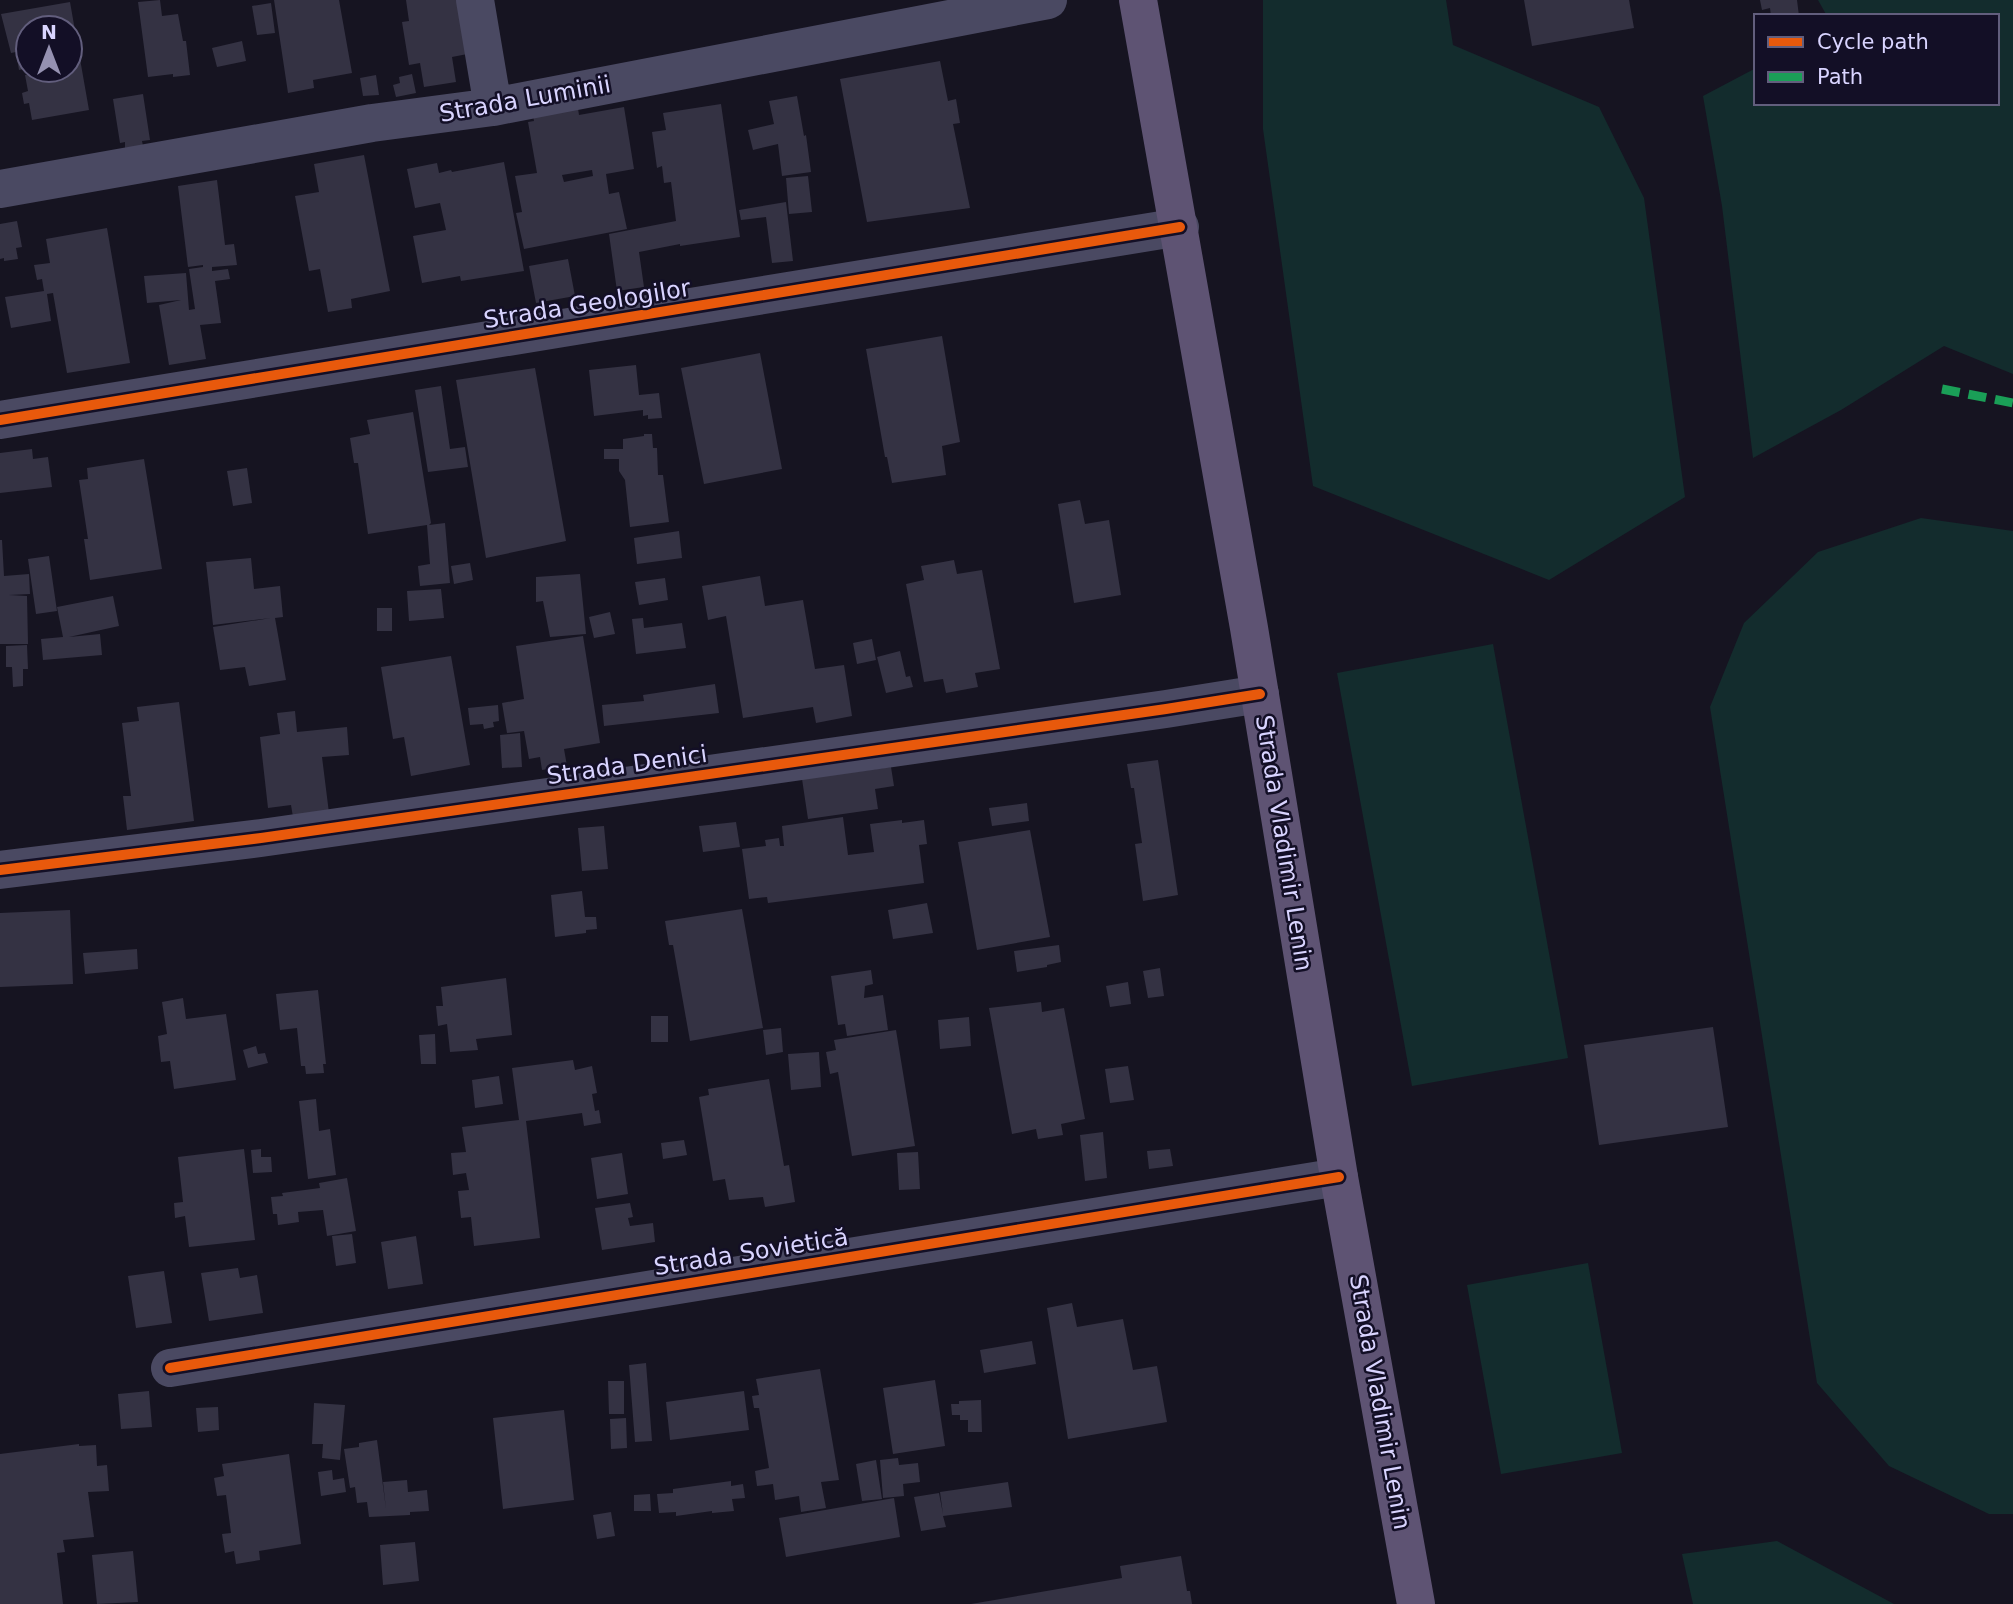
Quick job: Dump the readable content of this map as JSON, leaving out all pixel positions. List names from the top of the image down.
{
  "streets": {
    "main road": ["Strada Vladimir Lenin"],
    "street": [
      "Strada Luminii",
      "Strada Geologilor",
      "Strada Denici",
      "Strada Sovietică"
    ]
  },
  "crossings": [
    ["Strada Geologilor", "Strada Vladimir Lenin"],
    ["Strada Denici", "Strada Vladimir Lenin"],
    ["Strada Vladimir Lenin", "Strada Sovietică"]
  ],
  "legend": ["Cycle path", "Path"],
  "north": "top"
}
